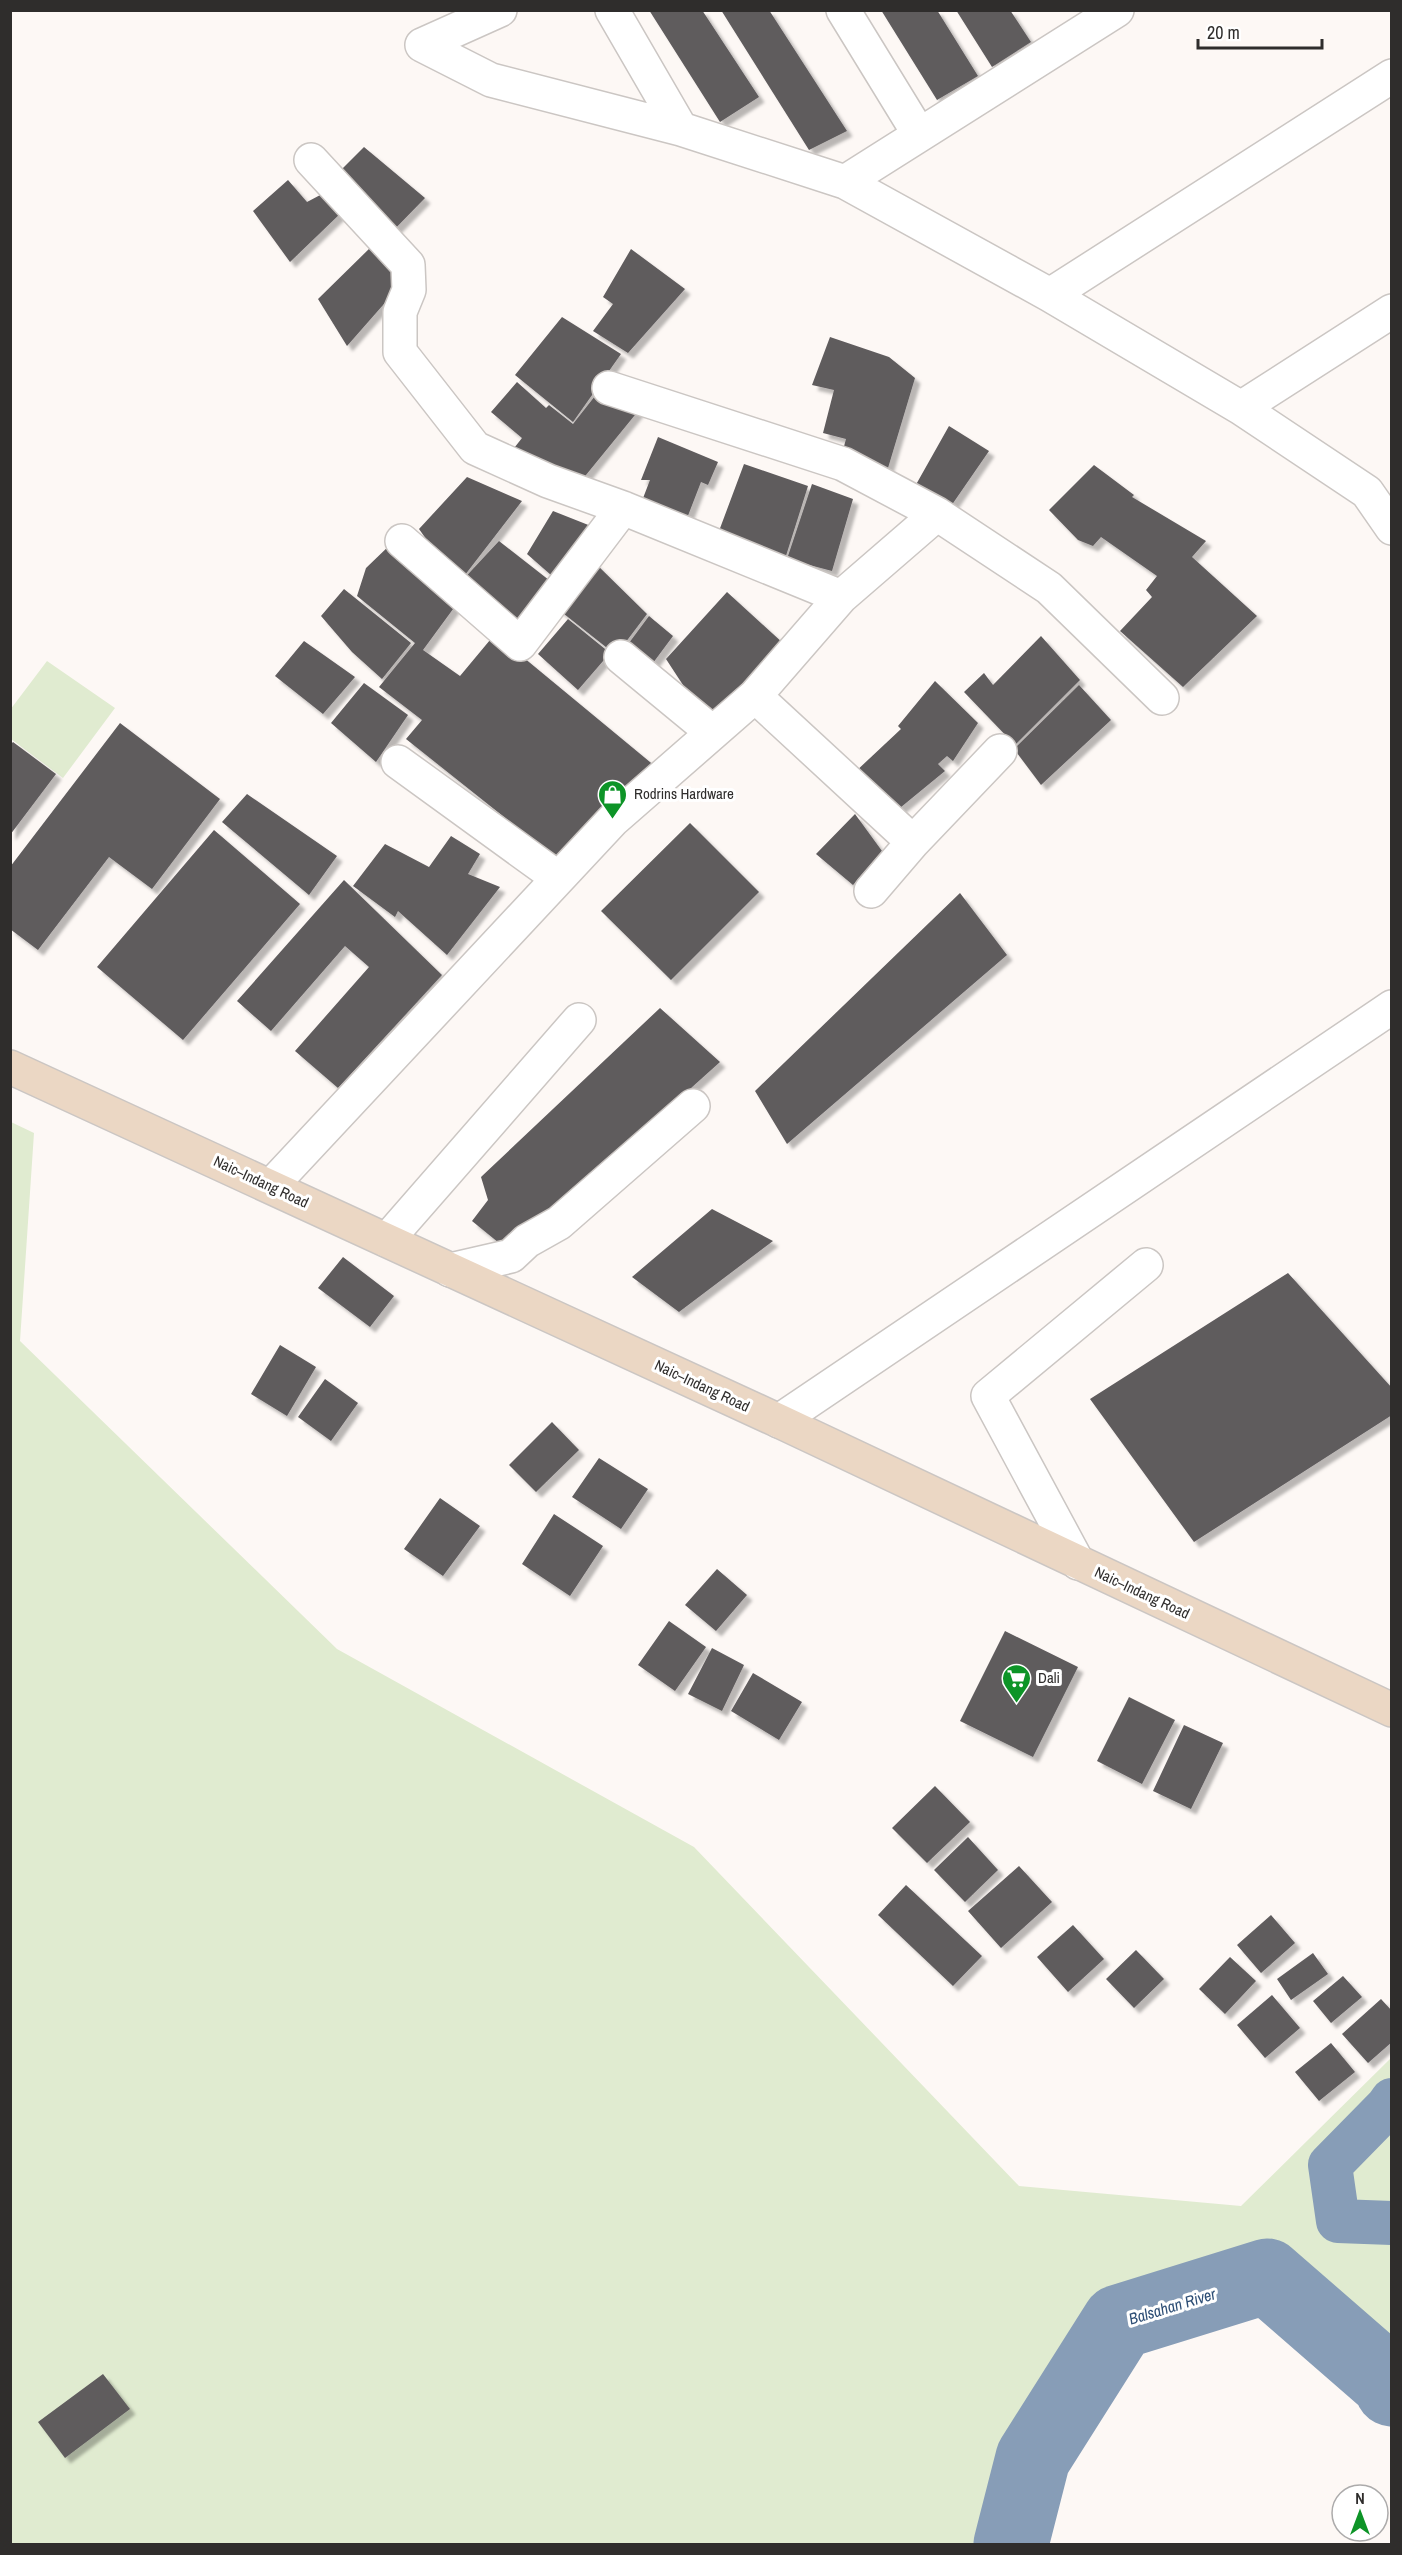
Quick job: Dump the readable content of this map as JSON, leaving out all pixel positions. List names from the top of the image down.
{
  "streets": {
    "main road": ["Naic–Indang Road"]
  },
  "water": ["Balsahan River"],
  "places": {
    "shop": ["Rodrins Hardware"],
    "supermarket": ["Dali"]
  },
  "scale_bar": "20 m",
  "north": "top"
}
